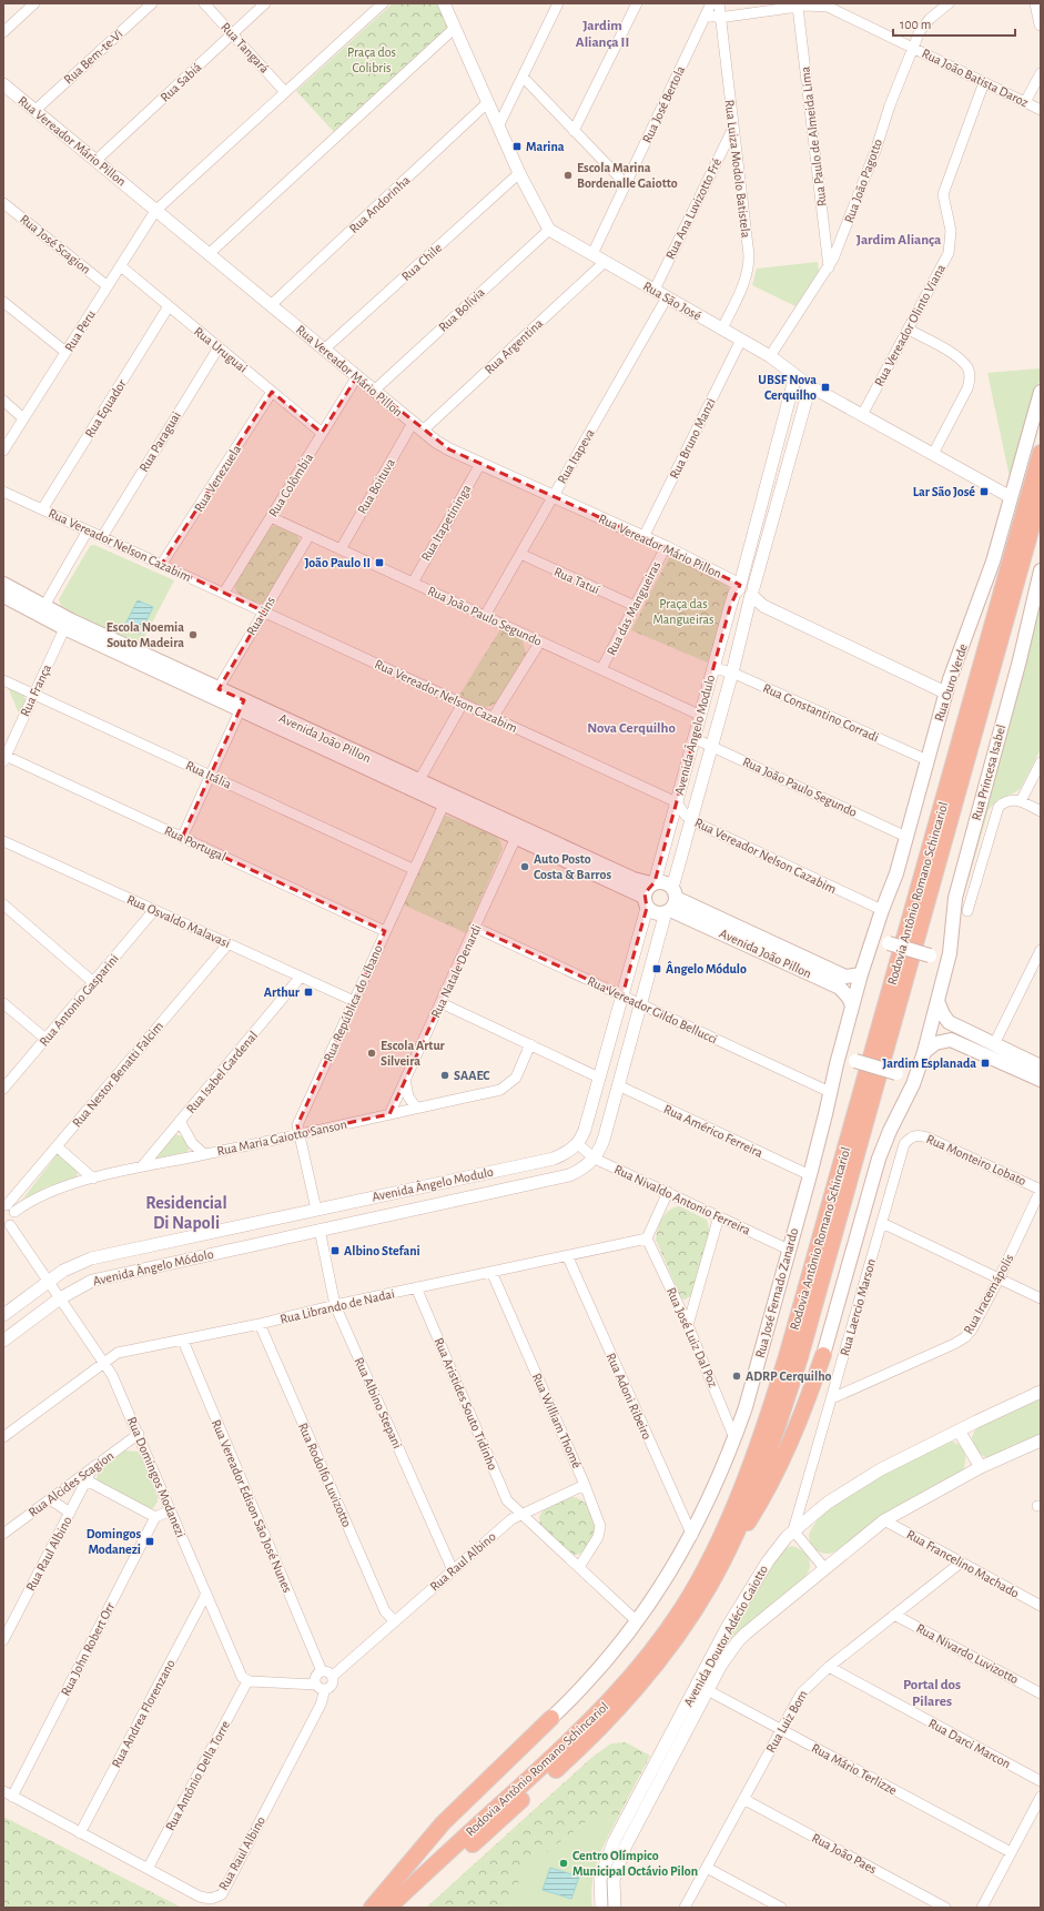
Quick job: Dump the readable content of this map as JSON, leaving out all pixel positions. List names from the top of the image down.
{
  "streets": {
    "highway": ["Rodovia Antônio Romano Schincariol"],
    "main road": [
      "Rua Ouro Verde",
      "Avenida João Pillon",
      "Rua Princesa Isabel",
      "Rua José Fernado Zanardo"
    ],
    "street": [
      "Rua Tangará",
      "Rua Bem-te-Vi",
      "Rua João Batista Daroz",
      "Rua Sabiá",
      "Rua José Bertola",
      "Rua Paulo de Almeida Lima",
      "Rua Vereador Mário Pillon",
      "Rua Luiza Modolo Batistela",
      "Rua João Pagotto",
      "Rua Andorinha",
      "Rua Ana Luvizotto Fré",
      "Rua José Scagion",
      "Rua Chile",
      "Rua São José",
      "Rua Bolívia",
      "Rua Vereador Olinto Viana",
      "Rua Peru",
      "Rua Argentina",
      "Rua Uruguai",
      "Rua Equador",
      "Rua Bruno Manzi",
      "Rua Paraguai",
      "Rua Itapeva",
      "Rua Venezuela",
      "Rua Colômbia",
      "Rua Boituva",
      "Rua Itapetininga",
      "Rua Vereador Nelson Cazabim",
      "Rua Tatuí",
      "Rua das Mangueiras",
      "Rua Lins",
      "Rua João Paulo Segundo",
      "Rua França",
      "Rua Constantino Corradi",
      "Avenida Ângelo Modulo",
      "Rua Itália",
      "Rua Portugal",
      "Rua Osvaldo Malavasi",
      "Rua Natale Denardi",
      "Rua Antonio Gasparini",
      "Rua República do Líbano",
      "Rua Vereador Gildo Bellucci",
      "Rua Isabel Gardenal",
      "Rua Nestor Benatti Falcim",
      "Rua Américo Ferreira",
      "Rua Maria Gaiotto Sanson",
      "Rua Monteiro Lobato",
      "Rua Nivaldo Antonio Ferreira",
      "Avenida Ângelo Módolo",
      "Rua Iracemápolis",
      "Rua Librando de Nadai",
      "Rua Laercio Marson",
      "Rua José Luiz Dal Poz",
      "Rua Adoni Ribeiro",
      "Rua Albino Stepani",
      "Rua Aristides Souto Tidinho",
      "Rua William Thomé",
      "Rua Rodolfo Luvizotto",
      "Rua Domingos Modanezi",
      "Rua Alcides Scagion",
      "Rua Vereador Edison São José Nunes",
      "Rua Raul Albino",
      "Rua Francelino Machado",
      "Avenida Doutor Adécio Gaiotto",
      "Rua John Robert Orr",
      "Rua Nivardo Luvizotto",
      "Rua Andrea Florenzano",
      "Rua Luiz Bom",
      "Rua Darci Marcon",
      "Rua Mário Terlizze",
      "Rua Antônio Della Torre",
      "Rua João Paes"
    ]
  },
  "crossings": [
    ["Rua Tangará", "Rua Sabiá"],
    ["Rua Bem-te-Vi", "Rua Vereador Mário Pillon"],
    ["Rua João Batista Daroz", "Rua Paulo de Almeida Lima"],
    ["Rua João Batista Daroz", "Rua Luiza Modolo Batistela"],
    ["Rua João Batista Daroz", "Rua João Pagotto"],
    ["Rua João Batista Daroz", "Rua Vereador Olinto Viana"],
    ["Rua Sabiá", "Rua Vereador Mário Pillon"],
    ["Rua José Bertola", "Rua São José"],
    ["Rua Paulo de Almeida Lima", "Rua João Pagotto"],
    ["Rua Vereador Mário Pillon", "Rua Andorinha"],
    ["Rua Vereador Mário Pillon", "Rua Chile"],
    ["Rua Vereador Mário Pillon", "Rua Bolívia"],
    ["Rua Vereador Mário Pillon", "Rua Peru"],
    ["Rua Vereador Mário Pillon", "Rua Argentina"],
    ["Rua Vereador Mário Pillon", "Rua Bruno Manzi"],
    ["Rua Vereador Mário Pillon", "Rua Itapeva"],
    ["Rua Vereador Mário Pillon", "Rua Colômbia"],
    ["Rua Vereador Mário Pillon", "Rua Boituva"],
    ["Rua Vereador Mário Pillon", "Rua Itapetininga"],
    ["Rua Vereador Mário Pillon", "Rua das Mangueiras"],
    ["Rua Vereador Mário Pillon", "Avenida Ângelo Modulo"],
    ["Rua Luiza Modolo Batistela", "Rua Ana Luvizotto Fré"],
    ["Rua Luiza Modolo Batistela", "Rua São José"],
    ["Rua João Pagotto", "Rua São José"],
    ["Rua Ana Luvizotto Fré", "Rua São José"],
    ["Rua José Scagion", "Rua Peru"],
    ["Rua São José", "Rua Bolívia"],
    ["Rua São José", "Rua Vereador Olinto Viana"],
    ["Rua São José", "Rua Argentina"],
    ["Rua São José", "Rua Bruno Manzi"],
    ["Rua São José", "Rua Itapeva"],
    ["Rua São José", "Rua Ouro Verde"],
    ["Rua São José", "Avenida Ângelo Modulo"],
    ["Rua Peru", "Rua Uruguai"],
    ["Rua Uruguai", "Rua Equador"],
    ["Rua Uruguai", "Rua Paraguai"],
    ["Rua Uruguai", "Rua Venezuela"],
    ["Rua Uruguai", "Rua Colômbia"],
    ["Rua Equador", "Rua Vereador Nelson Cazabim"],
    ["Rua Paraguai", "Rua Vereador Nelson Cazabim"],
    ["Rua Itapeva", "Rua Tatuí"],
    ["Rua Itapeva", "Rua João Paulo Segundo"],
    ["Rua Venezuela", "Rua Vereador Nelson Cazabim"],
    ["Rua Colômbia", "Rua Vereador Nelson Cazabim"],
    ["Rua Colômbia", "Rua João Paulo Segundo"],
    ["Rua Boituva", "Rua João Paulo Segundo"],
    ["Rua Itapetininga", "Rua João Paulo Segundo"],
    ["Rua Vereador Nelson Cazabim", "Rua Lins"],
    ["Rua Vereador Nelson Cazabim", "Rua Ouro Verde"],
    ["Rua Vereador Nelson Cazabim", "Avenida Ângelo Modulo"],
    ["Rua Tatuí", "Rua das Mangueiras"],
    ["Rua das Mangueiras", "Rua João Paulo Segundo"],
    ["Rua Lins", "Rua João Paulo Segundo"],
    ["Rua Lins", "Avenida João Pillon"],
    ["Rua João Paulo Segundo", "Rua Ouro Verde"],
    ["Rua João Paulo Segundo", "Avenida Ângelo Modulo"],
    ["Rua Ouro Verde", "Rua Constantino Corradi"],
    ["Rua Ouro Verde", "Avenida João Pillon"],
    ["Rua Ouro Verde", "Rua Princesa Isabel"],
    ["Rua Ouro Verde", "Rua José Fernado Zanardo"],
    ["Rua França", "Avenida João Pillon"],
    ["Rua França", "Rua Itália"],
    ["Rua França", "Rua Portugal"],
    ["Rua Constantino Corradi", "Avenida Ângelo Modulo"],
    ["Avenida Ângelo Modulo", "Avenida João Pillon"],
    ["Avenida Ângelo Modulo", "Rua República do Líbano"],
    ["Avenida Ângelo Modulo", "Rua Vereador Gildo Bellucci"],
    ["Avenida Ângelo Modulo", "Rua Américo Ferreira"],
    ["Avenida Ângelo Modulo", "Rua Nivaldo Antonio Ferreira"],
    ["Avenida Ângelo Modulo", "Avenida Ângelo Módolo"],
    ["Avenida Ângelo Modulo", "Rua Albino Stepani"],
    ["Avenida Ângelo Modulo", "Rua Domingos Modanezi"],
    ["Avenida João Pillon", "Rua Princesa Isabel"],
    ["Avenida João Pillon", "Rua Natale Denardi"],
    ["Avenida João Pillon", "Rua República do Líbano"],
    ["Avenida João Pillon", "Rua José Fernado Zanardo"],
    ["Rua Princesa Isabel", "Rua José Fernado Zanardo"],
    ["Rua Itália", "Rua República do Líbano"],
    ["Rua Portugal", "Rua República do Líbano"],
    ["Rua Osvaldo Malavasi", "Rua Antonio Gasparini"],
    ["Rua Osvaldo Malavasi", "Rua República do Líbano"],
    ["Rua Osvaldo Malavasi", "Rua Isabel Gardenal"],
    ["Rua Osvaldo Malavasi", "Rua Nestor Benatti Falcim"],
    ["Rua Natale Denardi", "Rua Vereador Gildo Bellucci"],
    ["Rua Natale Denardi", "Rua Maria Gaiotto Sanson"],
    ["Rua República do Líbano", "Rua Maria Gaiotto Sanson"],
    ["Rua Vereador Gildo Bellucci", "Rua José Fernado Zanardo"],
    ["Rua Isabel Gardenal", "Rua Maria Gaiotto Sanson"],
    ["Rua Nestor Benatti Falcim", "Rua Maria Gaiotto Sanson"],
    ["Rua Américo Ferreira", "Rua José Fernado Zanardo"],
    ["Rua Monteiro Lobato", "Rua Iracemápolis"],
    ["Rua Monteiro Lobato", "Rua Laercio Marson"],
    ["Rua Nivaldo Antonio Ferreira", "Rua José Fernado Zanardo"],
    ["Avenida Ângelo Módolo", "Rua Albino Stepani"],
    ["Avenida Ângelo Módolo", "Rua Domingos Modanezi"],
    ["Rua José Fernado Zanardo", "Rua José Luiz Dal Poz"],
    ["Rua José Fernado Zanardo", "Rua Adoni Ribeiro"],
    ["Rua José Fernado Zanardo", "Rua Aristides Souto Tidinho"],
    ["Rua Iracemápolis", "Rua Laercio Marson"],
    ["Rua Librando de Nadai", "Rua José Luiz Dal Poz"],
    ["Rua Librando de Nadai", "Rua Adoni Ribeiro"],
    ["Rua Librando de Nadai", "Rua Albino Stepani"],
    ["Rua Librando de Nadai", "Rua Aristides Souto Tidinho"],
    ["Rua Librando de Nadai", "Rua William Thomé"],
    ["Rua Librando de Nadai", "Rua Rodolfo Luvizotto"],
    ["Rua Librando de Nadai", "Rua Domingos Modanezi"],
    ["Rua Librando de Nadai", "Rua Vereador Edison São José Nunes"],
    ["Rua Laercio Marson", "Avenida Doutor Adécio Gaiotto"],
    ["Rua Albino Stepani", "Rua Raul Albino"],
    ["Rua Aristides Souto Tidinho", "Rua William Thomé"],
    ["Rua Aristides Souto Tidinho", "Rua Raul Albino"],
    ["Rua William Thomé", "Rua Raul Albino"],
    ["Rua Rodolfo Luvizotto", "Rua Raul Albino"],
    ["Rua Domingos Modanezi", "Rua Alcides Scagion"],
    ["Rua Domingos Modanezi", "Rua Andrea Florenzano"],
    ["Rua Domingos Modanezi", "Rua Antônio Della Torre"],
    ["Rua Alcides Scagion", "Rua Raul Albino"],
    ["Rua Vereador Edison São José Nunes", "Rua Raul Albino"],
    ["Rua Raul Albino", "Rua John Robert Orr"],
    ["Rua Raul Albino", "Rua Andrea Florenzano"],
    ["Rua Raul Albino", "Rua Antônio Della Torre"],
    ["Rua Francelino Machado", "Avenida Doutor Adécio Gaiotto"],
    ["Rua Francelino Machado", "Rua Luiz Bom"],
    ["Avenida Doutor Adécio Gaiotto", "Rua Mário Terlizze"],
    ["Rua Nivardo Luvizotto", "Rua Luiz Bom"],
    ["Rua Luiz Bom", "Rua Darci Marcon"],
    ["Rua Luiz Bom", "Rua Mário Terlizze"],
    ["Rua Luiz Bom", "Rua João Paes"]
  ],
  "districts": [
    "Jardim Aliança II",
    "Jardim Aliança",
    "Nova Cerquilho",
    "Residencial Di Napoli",
    "Portal dos Pilares"
  ],
  "parks": ["Praça dos Colibris", "Praça das Mangueiras"],
  "places": {
    "transit": [
      "Marina",
      "UBSF Nova Cerquilho",
      "Lar São José",
      "João Paulo II",
      "Ângelo Módulo",
      "Arthur",
      "Jardim Esplanada",
      "Albino Stefani",
      "Domingos Modanezi"
    ],
    "other": [
      "Escola Marina Bordenalle Gaiotto",
      "Escola Noemia Souto Madeira",
      "Auto Posto Costa & Barros",
      "Escola Artur Silveira",
      "SAAEC",
      "ADRP Cerquilho",
      "Centro Olímpico Municipal Octávio Pilon"
    ]
  },
  "scale_bar": "100 m"
}
